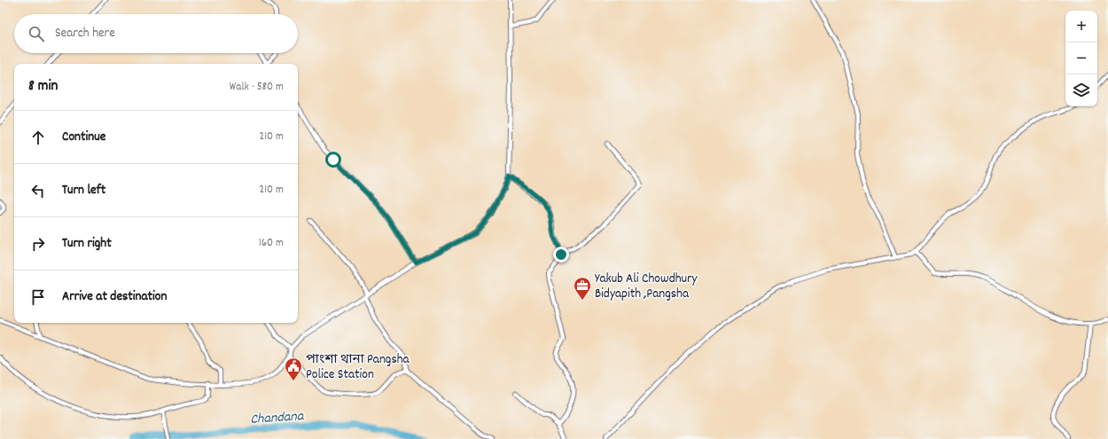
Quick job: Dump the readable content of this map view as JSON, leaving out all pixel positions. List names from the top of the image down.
{
  "water": ["Chandana"],
  "places": {
    "office": ["Yakub Ali Chowdhury Bidyapith ,Pangsha"],
    "public building": ["পাংশা থানা Pangsha Police Station"]
  },
  "page": {
    "map_buttons": ["+", "−"],
    "search": "Search here",
    "heading": ["8 min", "Walk · 580 m"],
    "list": [
      ["Continue", "210 m"],
      ["Turn left", "210 m"],
      ["Turn right", "160 m"],
      "Arrive at destination"
    ]
  }
}
